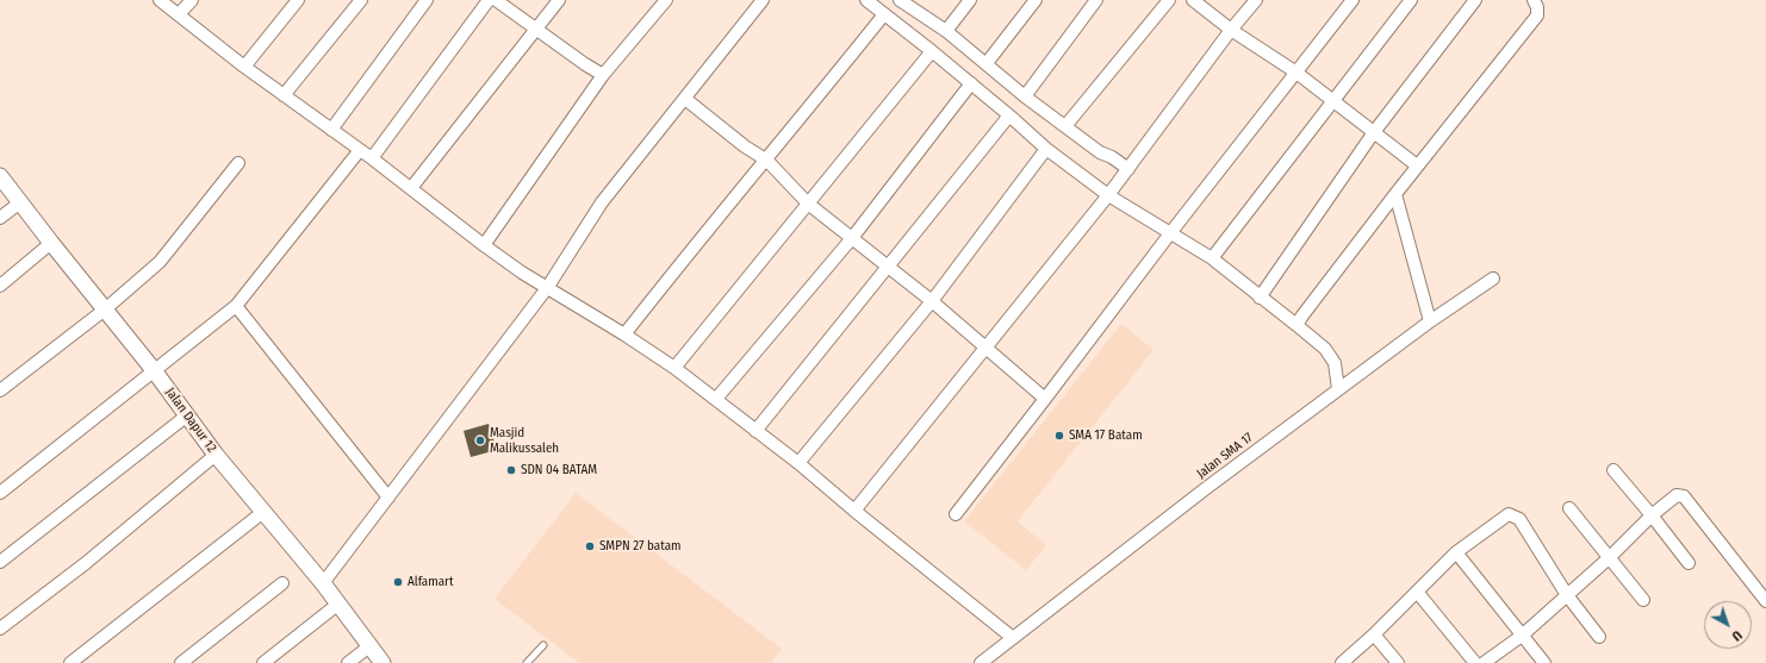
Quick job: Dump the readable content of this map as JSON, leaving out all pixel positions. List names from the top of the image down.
{
  "streets": {
    "street": ["Jalan Dapur 12", "Jalan SMA 17"]
  },
  "places": [
    "SMA 17 Batam",
    "Masjid Malikussaleh",
    "SDN 04 BATAM",
    "SMPN 27 batam",
    "Alfamart"
  ],
  "north": "bottom right"
}
